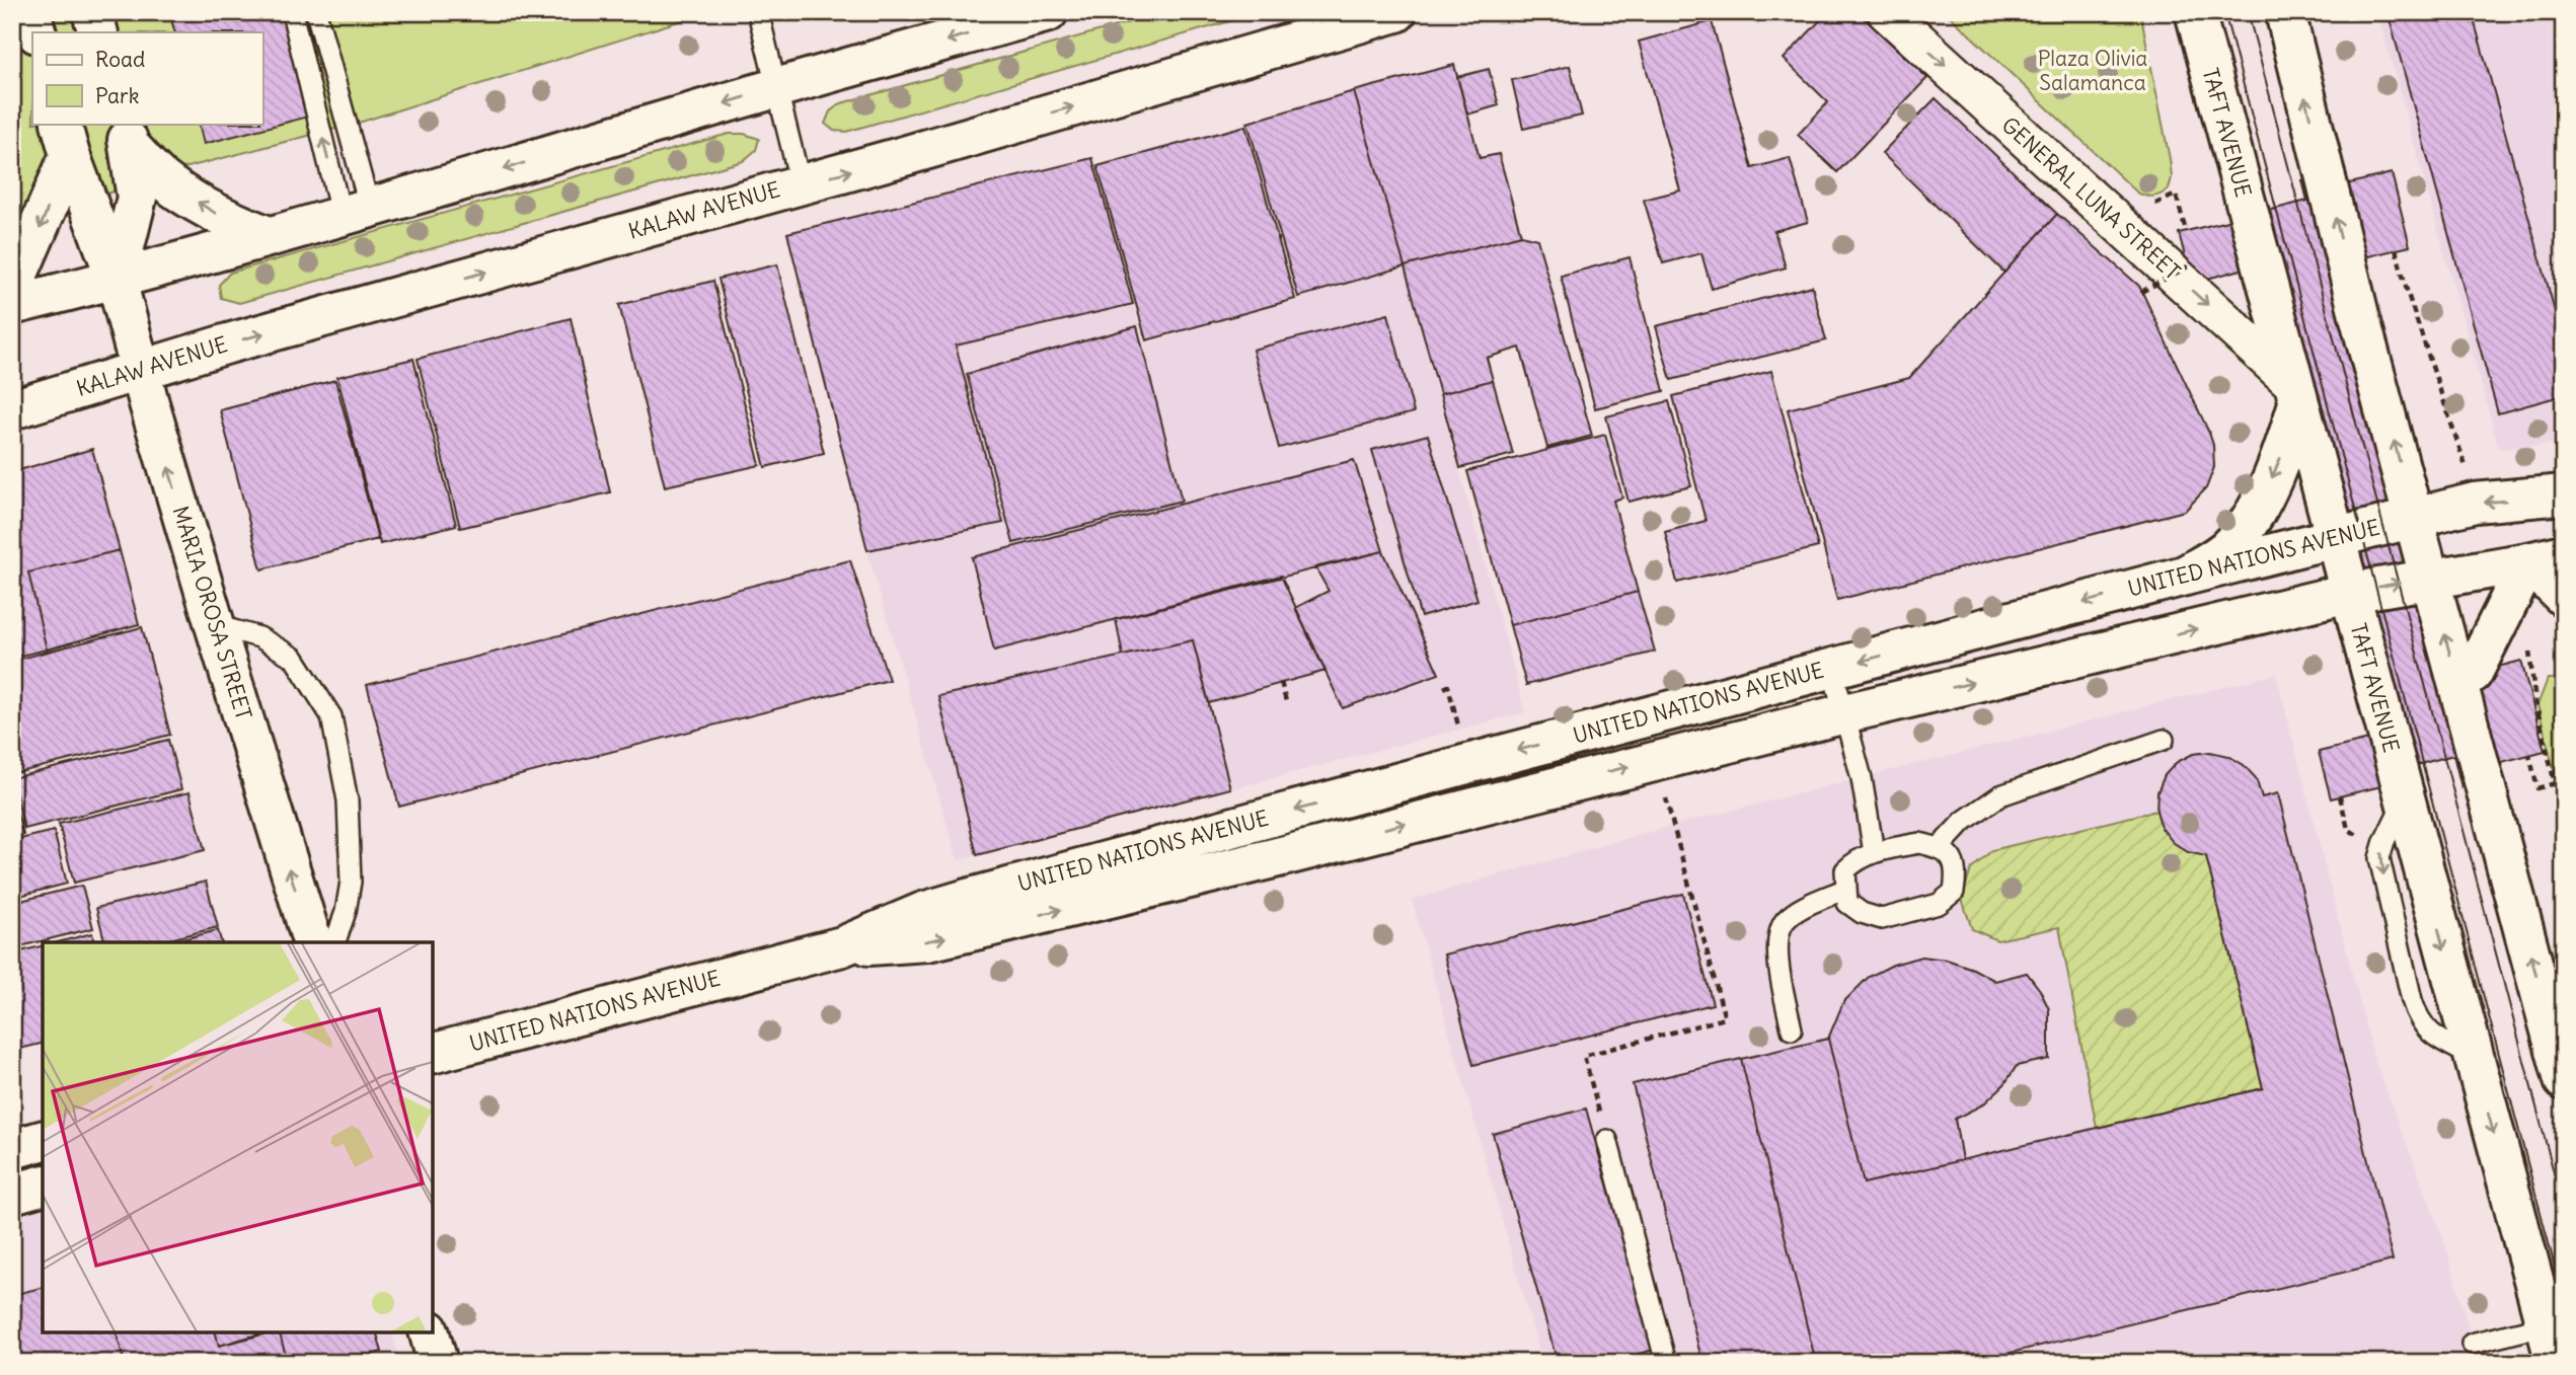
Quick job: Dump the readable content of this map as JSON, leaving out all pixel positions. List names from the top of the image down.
{
  "streets": {
    "main road": [
      "TAFT AVENUE",
      "KALAW AVENUE",
      "UNITED NATIONS AVENUE",
      "MARIA OROSA STREET"
    ],
    "street": ["GENERAL LUNA STREET"]
  },
  "crossings": [
    ["TAFT AVENUE", "GENERAL LUNA STREET"],
    ["TAFT AVENUE", "UNITED NATIONS AVENUE"],
    ["KALAW AVENUE", "MARIA OROSA STREET"]
  ],
  "one_way": ["GENERAL LUNA STREET", "MARIA OROSA STREET"],
  "parks": ["Plaza Olivia Salamanca"],
  "legend": ["Road", "Park"]
}
